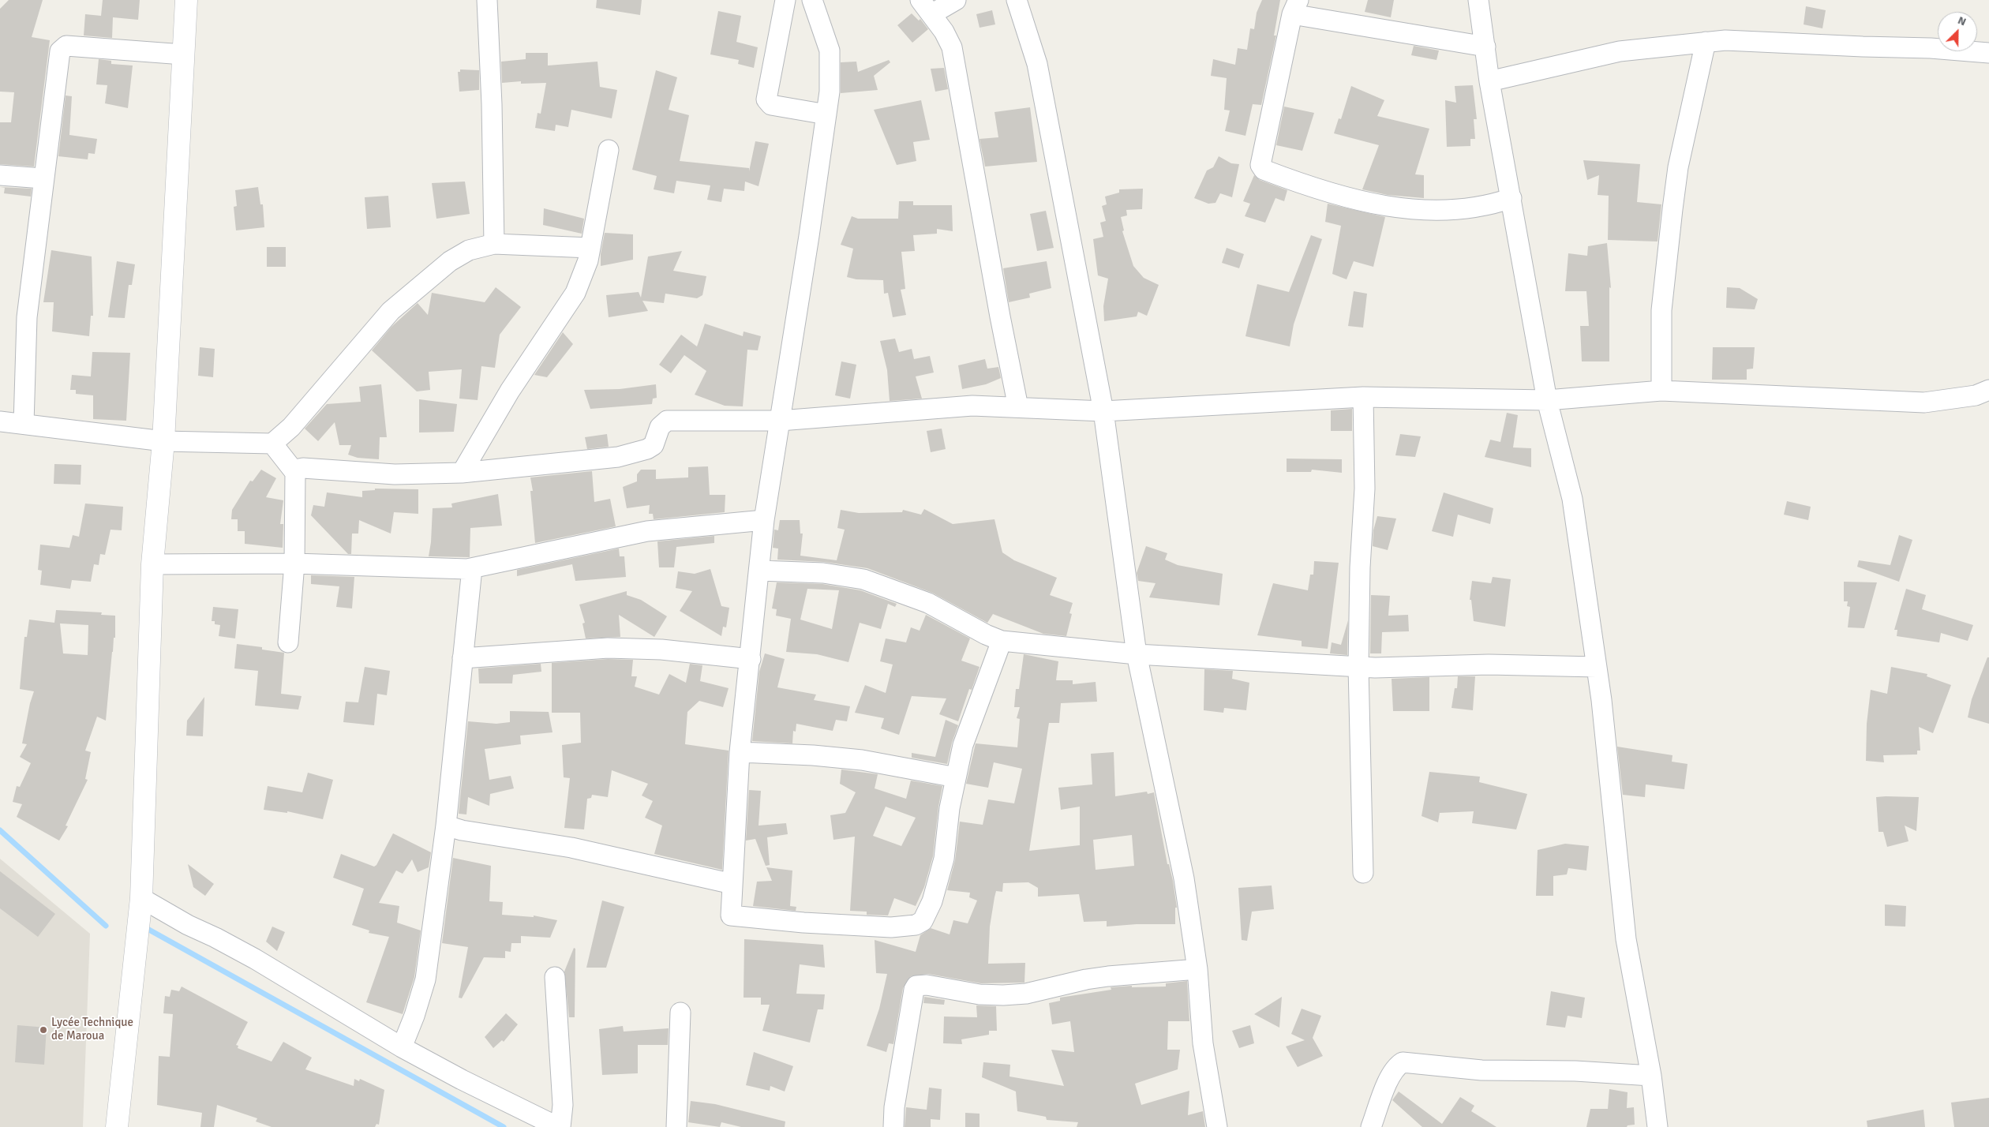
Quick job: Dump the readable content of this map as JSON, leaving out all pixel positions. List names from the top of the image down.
{
  "places": ["Lycée Technique de Maroua"],
  "north": "top right"
}
